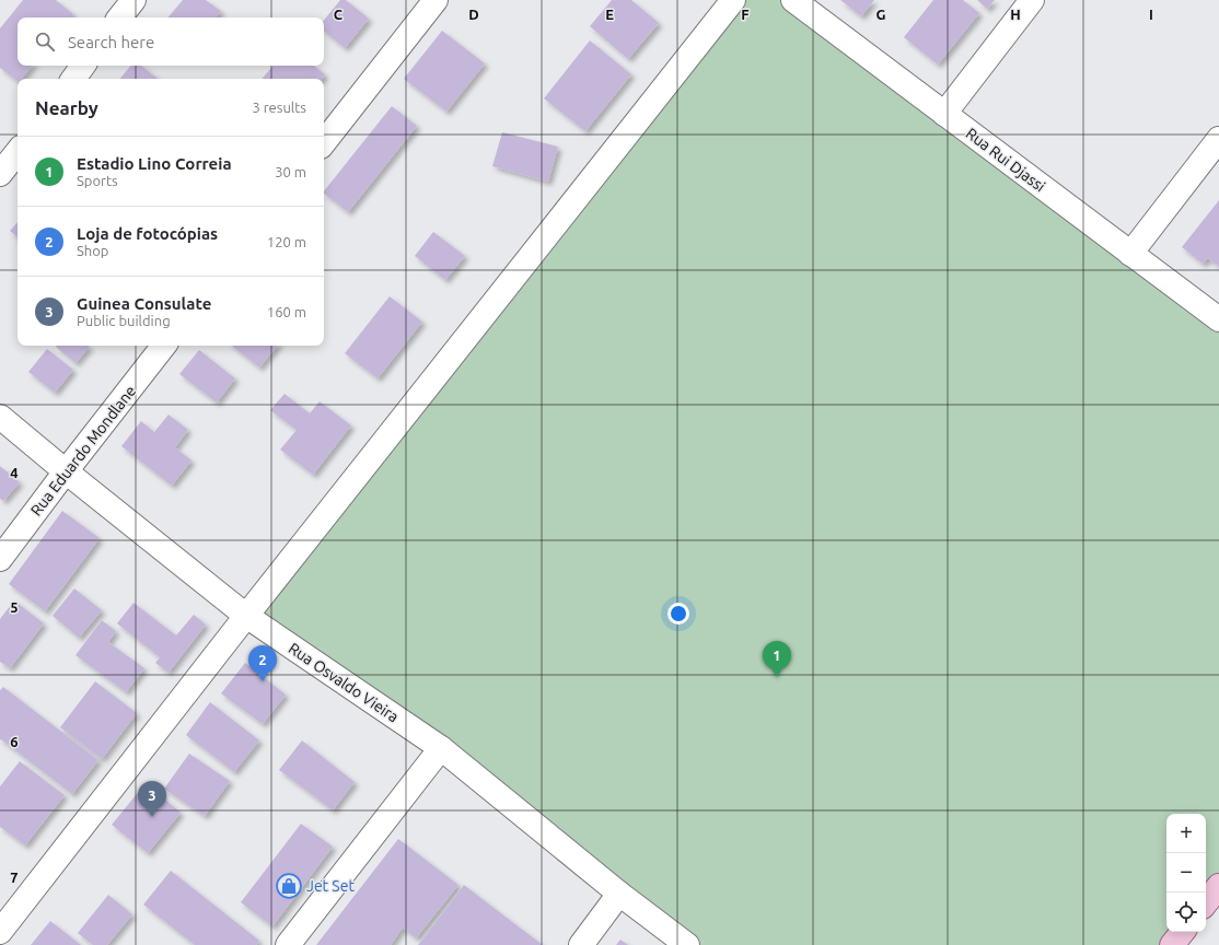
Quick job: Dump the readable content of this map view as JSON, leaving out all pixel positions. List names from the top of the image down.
{
  "streets": {
    "street": ["Rua Rui Djassi", "Rua Eduardo Mondlane", "Rua Osvaldo Vieira"]
  },
  "crossings": [
    ["Rua Eduardo Mondlane", "Rua Osvaldo Vieira"]
  ],
  "places": {
    "shop": ["Jet Set"]
  },
  "page": {
    "search": "Search here",
    "heading": ["Nearby", "3 results"],
    "list": [
      {
        "mark": "1",
        "name": "Estadio Lino Correia",
        "note": "Sports",
        "value": "30 m"
      },
      {
        "mark": "2",
        "name": "Loja de fotocópias",
        "note": "Shop",
        "value": "120 m"
      },
      {
        "mark": "3",
        "name": "Guinea Consulate",
        "note": "Public building",
        "value": "160 m"
      }
    ],
    "pins": ["1", "2", "3"],
    "map_buttons": ["+", "−"]
  },
  "grid": {
    "columns": [
      "C",
      "D",
      "E",
      "F",
      "G",
      "H",
      "I"
    ],
    "rows": [
      "4",
      "5",
      "6",
      "7"
    ]
  }
}
